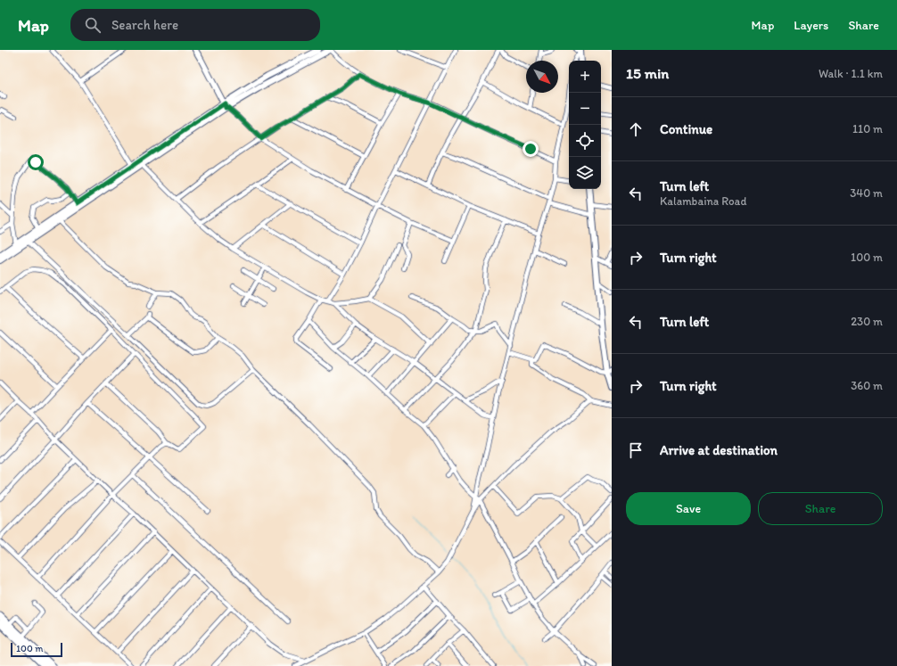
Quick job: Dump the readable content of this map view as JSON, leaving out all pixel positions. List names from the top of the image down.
{
  "scale_bar": "100 m",
  "north": "bottom right",
  "page": {
    "header": "Map",
    "search": "Search here",
    "nav": ["Map", "Layers", "Share"],
    "heading": ["15 min", "Walk · 1.1 km"],
    "map_buttons": ["+", "−"],
    "list": [
      ["Continue", "110 m"],
      ["Turn left", "Kalambaina Road", "340 m"],
      ["Turn right", "100 m"],
      ["Turn left", "230 m"],
      ["Turn right", "360 m"],
      "Arrive at destination"
    ],
    "buttons": ["Save", "Share"],
    "scale": "100 m"
  }
}
